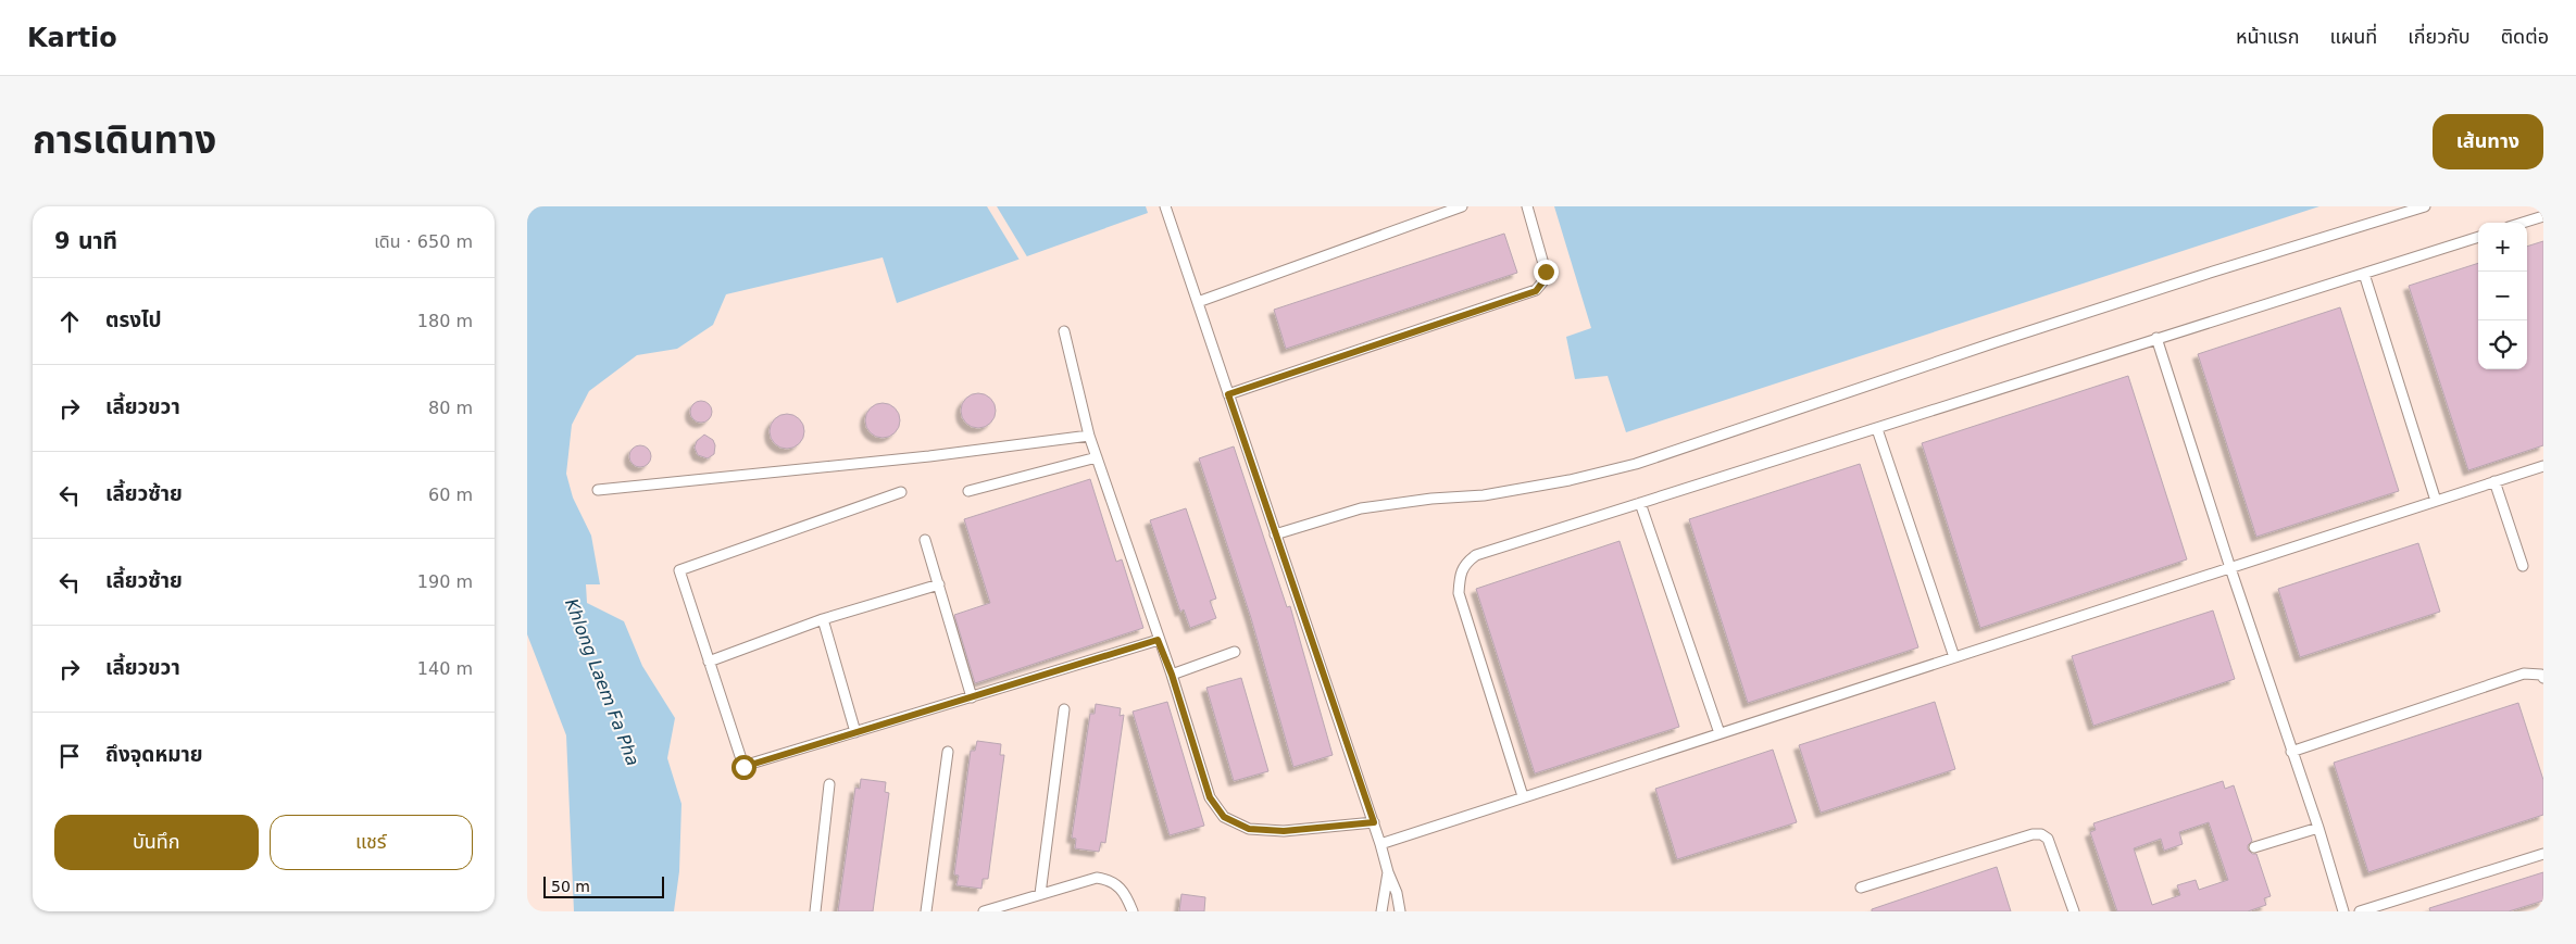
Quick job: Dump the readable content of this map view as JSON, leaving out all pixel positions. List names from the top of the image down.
{
  "water": ["Khlong Laem Fa Pha"],
  "scale_bar": "50 m",
  "page": {
    "header": "Kartio",
    "nav": [
      "หน้าแรก",
      "แผนที่",
      "เกี่ยวกับ",
      "ติดต่อ"
    ],
    "title": "การเดินทาง",
    "buttons": [
      "เส้นทาง",
      ["บันทึก", "แชร์"]
    ],
    "heading": ["9 นาที", "เดิน · 650 m"],
    "map_buttons": ["+", "−"],
    "list": [
      ["ตรงไป", "180 m"],
      ["เลี้ยวขวา", "80 m"],
      ["เลี้ยวซ้าย", "60 m"],
      ["เลี้ยวซ้าย", "190 m"],
      ["เลี้ยวขวา", "140 m"],
      "ถึงจุดหมาย"
    ],
    "scale": "50 m"
  }
}
